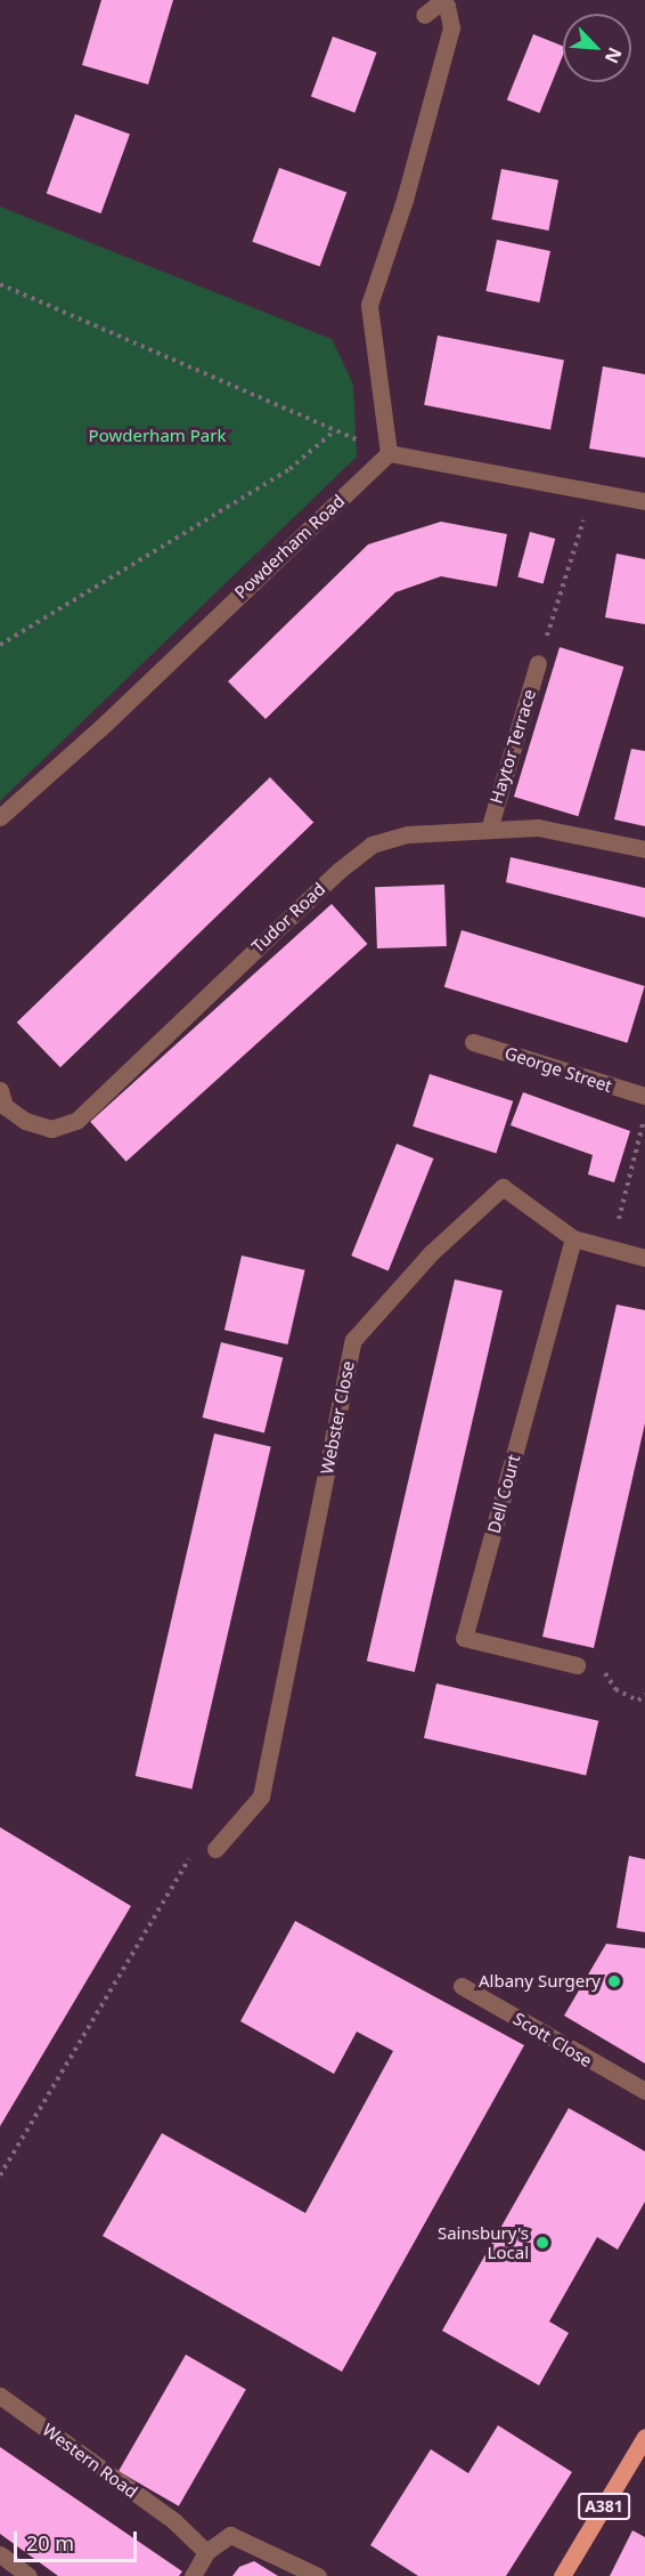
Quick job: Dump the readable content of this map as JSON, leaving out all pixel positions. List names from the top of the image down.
{
  "streets": {
    "main road": ["A381"],
    "street": [
      "Powderham Road",
      "Haytor Terrace",
      "Tudor Road",
      "George Street",
      "Webster Close",
      "Dell Court",
      "Scott Close",
      "Western Road"
    ]
  },
  "crossings": [
    ["Haytor Terrace", "Tudor Road"],
    ["Webster Close", "Dell Court"]
  ],
  "parks": ["Powderham Park"],
  "places": ["Albany Surgery", "Sainsbury's Local"],
  "scale_bar": "20 m",
  "north": "bottom right"
}
